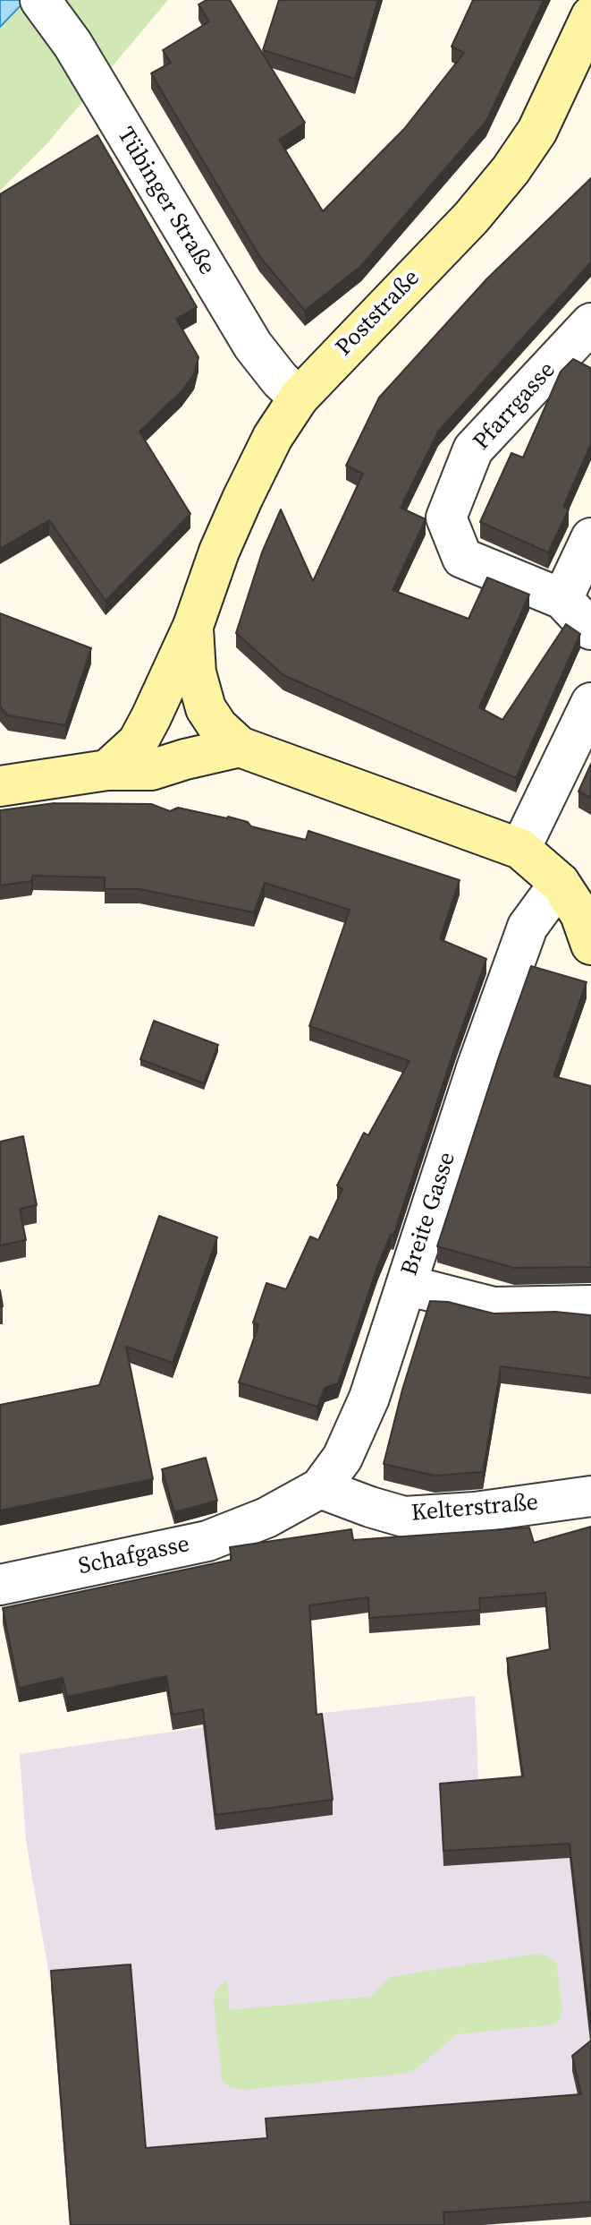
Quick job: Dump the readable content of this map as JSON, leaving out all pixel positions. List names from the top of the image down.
{
  "streets": {
    "main road": ["Poststraße"],
    "street": [
      "Tübinger Straße",
      "Pfarrgasse",
      "Breite Gasse",
      "Kelterstraße",
      "Schafgasse"
    ]
  },
  "crossings": [
    ["Tübinger Straße", "Poststraße"],
    ["Poststraße", "Breite Gasse"],
    ["Breite Gasse", "Kelterstraße"],
    ["Breite Gasse", "Schafgasse"]
  ]
}
